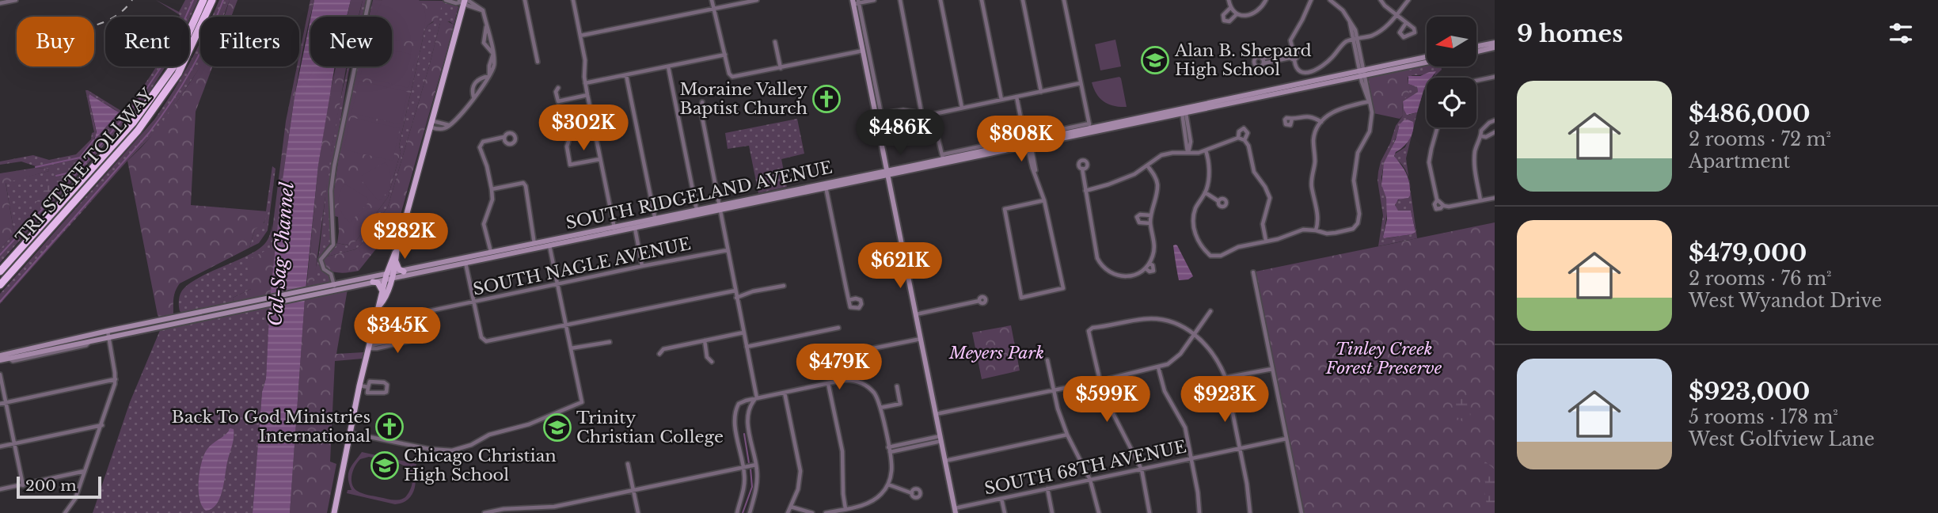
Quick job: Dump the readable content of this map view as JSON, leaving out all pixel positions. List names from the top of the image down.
{
  "streets": {
    "highway": ["TRI-STATE TOLLWAY"],
    "main road": ["SOUTH RIDGELAND AVENUE"],
    "street": ["SOUTH NAGLE AVENUE", "SOUTH 68TH AVENUE"]
  },
  "water": ["Cal-Sag Channel"],
  "parks": ["Tinley Creek Forest Preserve", "Meyers Park"],
  "places": {
    "school or university": ["Alan B. Shepard High School", "Trinity Christian College", "Chicago Christian High School"],
    "church": ["Moraine Valley Baptist Church", "Back To God Ministries International"]
  },
  "scale_bar": "200 m",
  "north": "left",
  "page": {
    "heading": "9 homes",
    "chip": [
      "Buy",
      "Rent",
      "Filters",
      "New"
    ],
    "list": [
      {
        "name": "$486,000",
        "note": "2 rooms · 72 m² · Apartment"
      },
      {
        "name": "$479,000",
        "note": "2 rooms · 76 m² · West Wyandot Drive"
      },
      {
        "name": "$923,000",
        "note": "5 rooms · 178 m² · West Golfview Lane"
      }
    ],
    "price": [
      "$302K",
      "$486K",
      "$808K",
      "$282K",
      "$621K",
      "$345K",
      "$479K",
      "$599K",
      "$923K"
    ],
    "scale": "200 m"
  }
}
